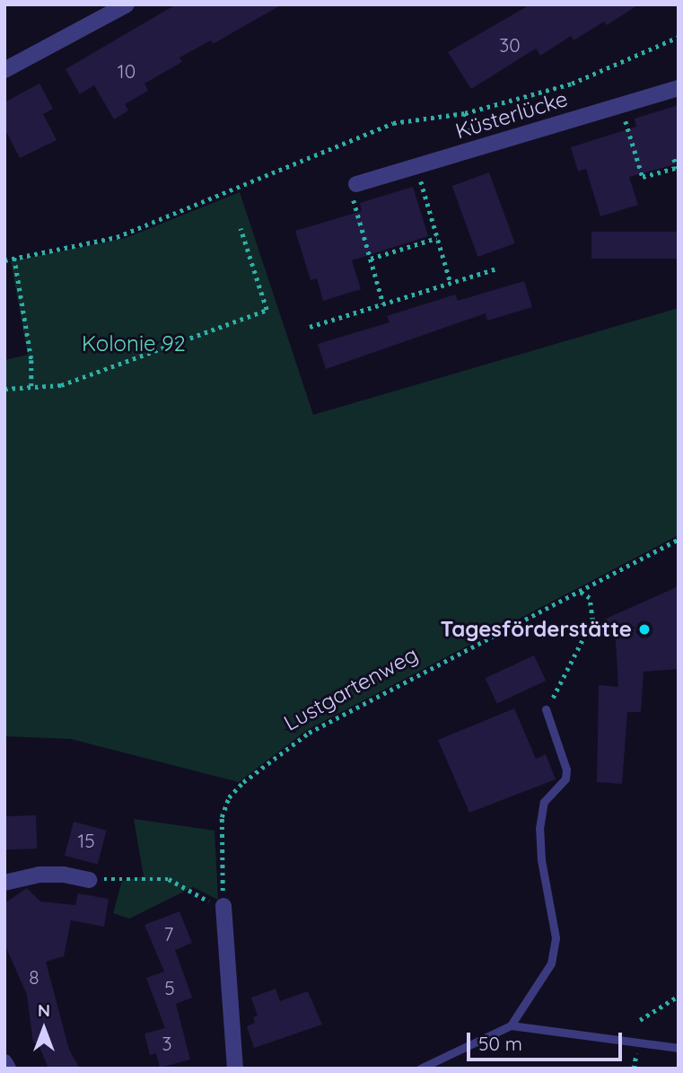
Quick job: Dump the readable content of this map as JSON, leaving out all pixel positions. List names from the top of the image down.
{
  "streets": {
    "street": ["Küsterlücke"],
    "path": ["Lustgartenweg"]
  },
  "parks": ["Kolonie 92"],
  "places": ["Tagesförderstätte"],
  "house_numbers": [
    "30",
    "10",
    "15",
    "7",
    "8",
    "5",
    "3"
  ],
  "scale_bar": "50 m",
  "north": "top"
}
